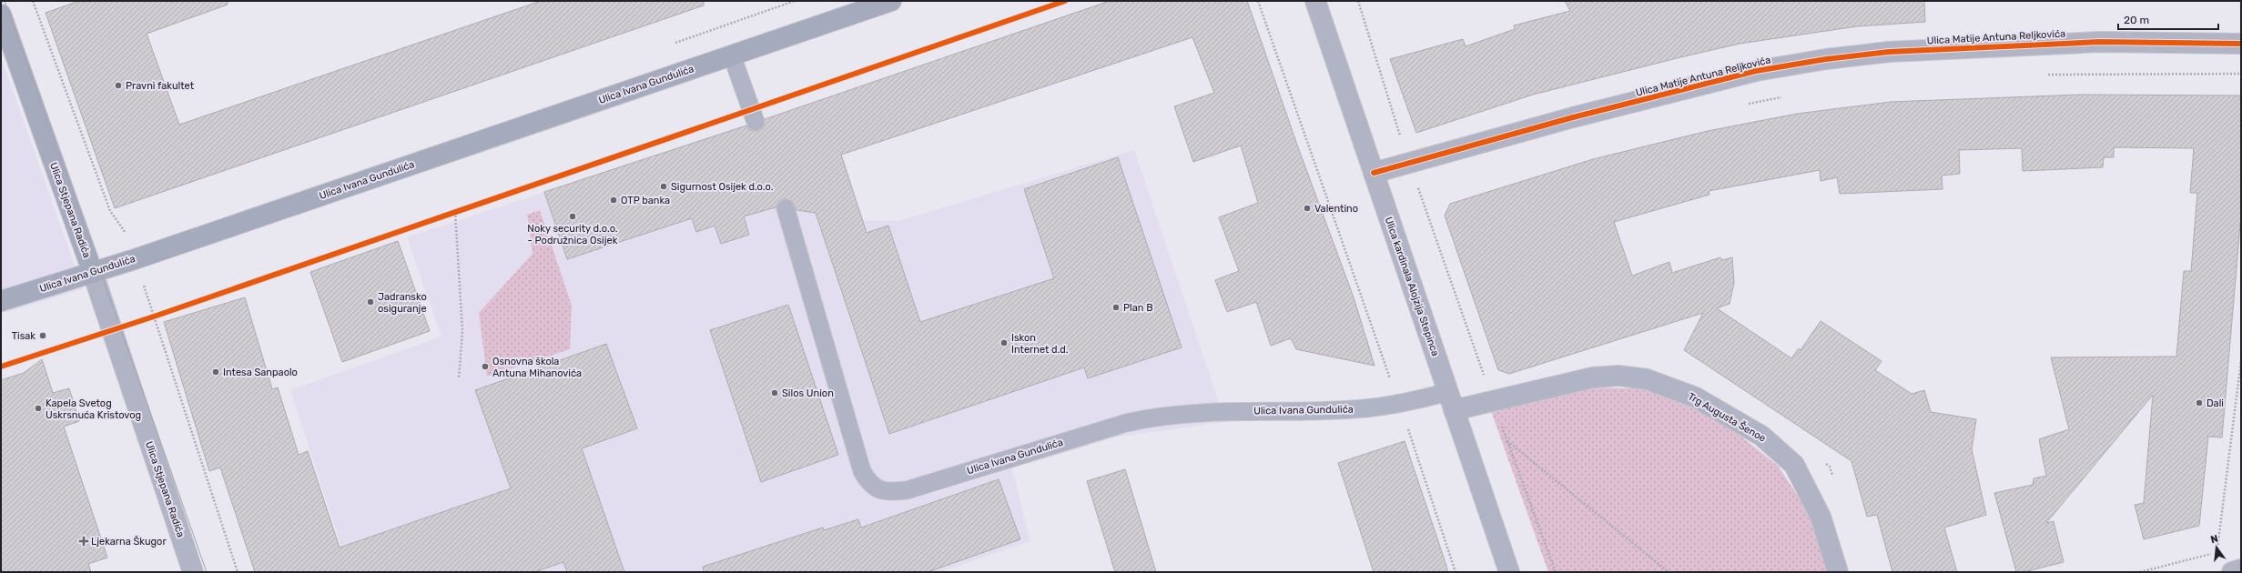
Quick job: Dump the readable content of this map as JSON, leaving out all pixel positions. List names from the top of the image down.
{
  "streets": {
    "main road": ["Ulica Ivana Gundulića", "Ulica Stjepana Radića"],
    "street": ["Ulica Matije Antuna Reljkovića", "Ulica kardinala Alojzija Stepinca", "Trg Augusta Šenoe"]
  },
  "crossings": [
    ["Ulica Matije Antuna Reljkovića", "Ulica kardinala Alojzija Stepinca"],
    ["Ulica Ivana Gundulića", "Ulica Stjepana Radića"],
    ["Ulica Ivana Gundulića", "Ulica kardinala Alojzija Stepinca"],
    ["Ulica Ivana Gundulića", "Trg Augusta Šenoe"],
    ["Ulica kardinala Alojzija Stepinca", "Trg Augusta Šenoe"]
  ],
  "places": {
    "other": [
      "Pravni fakultet",
      "Sigurnost Osijek d.o.o.",
      "OTP banka",
      "Valentino",
      "Noky security d.o.o. - Podružnica Osijek",
      "Jadransko osiguranje",
      "Plan B",
      "Tisak",
      "Iskon Internet d.d.",
      "Osnovna škola Antuna Mihanovića",
      "Intesa Sanpaolo",
      "Silos Union",
      "Dali",
      "Kapela Svetog Uskrsnuća Kristovog"
    ],
    "health": ["Ljekarna Škugor"]
  },
  "scale_bar": "20 m",
  "north": "top"
}
